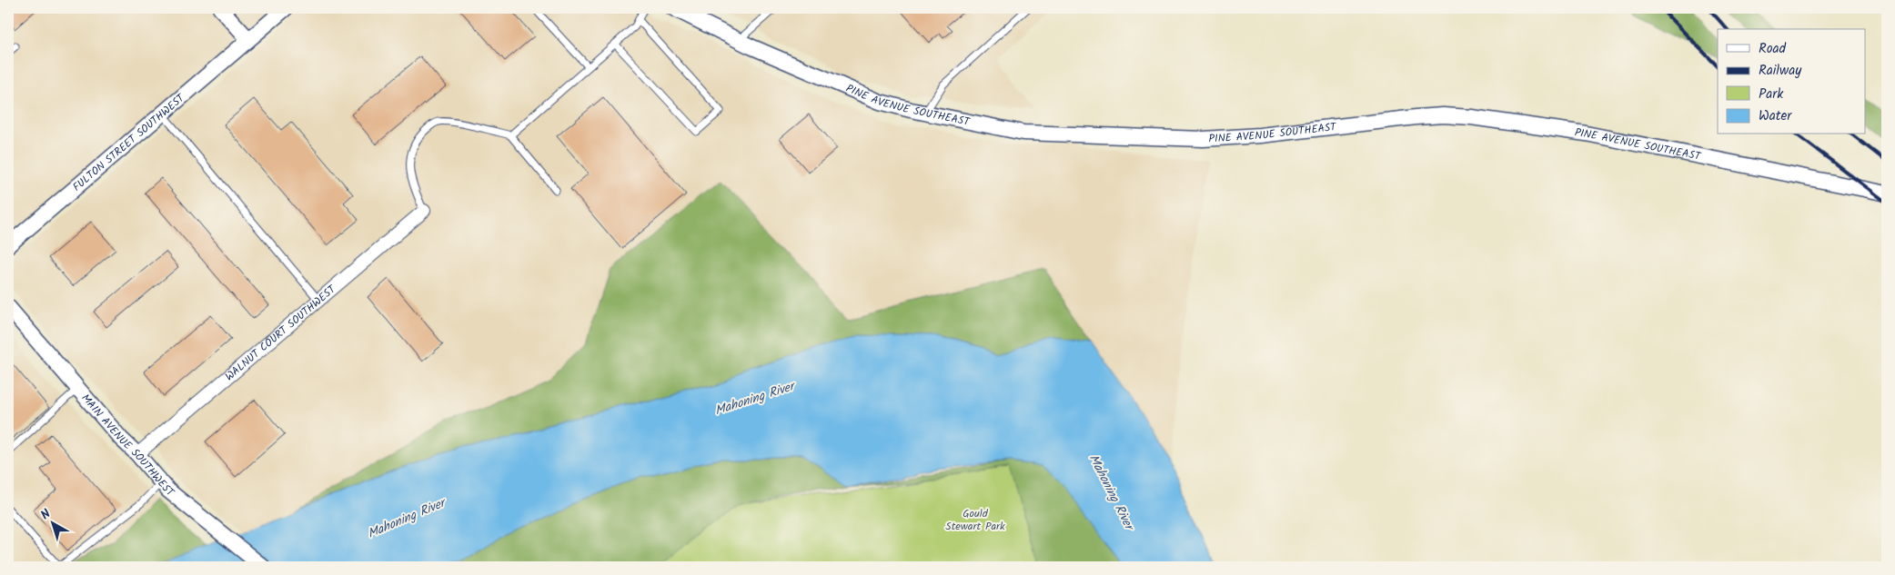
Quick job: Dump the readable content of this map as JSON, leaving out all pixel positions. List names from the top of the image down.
{
  "streets": {
    "street": [
      "PINE AVENUE SOUTHEAST",
      "FULTON STREET SOUTHWEST",
      "WALNUT COURT SOUTHWEST",
      "MAIN AVENUE SOUTHWEST"
    ]
  },
  "crossings": [
    ["WALNUT COURT SOUTHWEST", "MAIN AVENUE SOUTHWEST"]
  ],
  "water": ["Mahoning River"],
  "parks": ["Gould Stewart Park"],
  "legend": [
    "Road",
    "Railway",
    "Park",
    "Water"
  ],
  "north": "top left"
}
